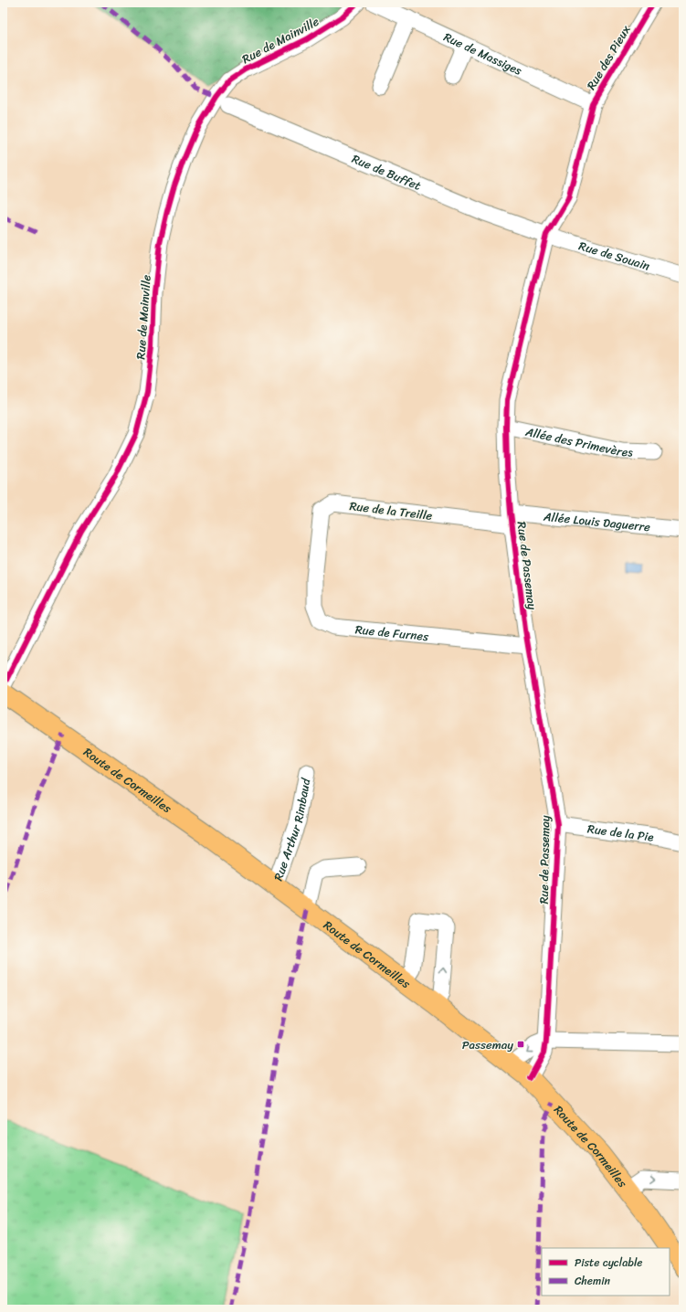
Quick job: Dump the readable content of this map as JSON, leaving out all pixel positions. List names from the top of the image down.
{
  "streets": {
    "main road": ["Route de Cormeilles"],
    "street": [
      "Rue de Mainville",
      "Rue de Massiges",
      "Rue des Pieux",
      "Rue de Buffet",
      "Rue de Souain",
      "Allée des Primevères",
      "Rue de la Treille",
      "Allée Louis Daguerre",
      "Rue de Passemay",
      "Rue de Furnes",
      "Rue Arthur Rimbaud",
      "Rue de la Pie"
    ]
  },
  "crossings": [
    ["Rue de Massiges", "Rue des Pieux"],
    ["Rue de Massiges", "Rue de Passemay"],
    ["Rue des Pieux", "Rue de Passemay"],
    ["Rue de Buffet", "Rue de Souain"],
    ["Rue de Buffet", "Rue de Passemay"],
    ["Rue de Souain", "Rue de Passemay"],
    ["Allée des Primevères", "Rue de Passemay"],
    ["Rue de la Treille", "Allée Louis Daguerre"],
    ["Rue de la Treille", "Rue de Passemay"],
    ["Rue de la Treille", "Rue de Furnes"],
    ["Allée Louis Daguerre", "Rue de Passemay"],
    ["Rue de Passemay", "Rue de Furnes"],
    ["Rue de Passemay", "Route de Cormeilles"],
    ["Rue de Passemay", "Rue de la Pie"],
    ["Route de Cormeilles", "Rue Arthur Rimbaud"]
  ],
  "places": {
    "transit": ["Passemay"]
  },
  "legend": ["Piste cyclable", "Chemin"]
}
